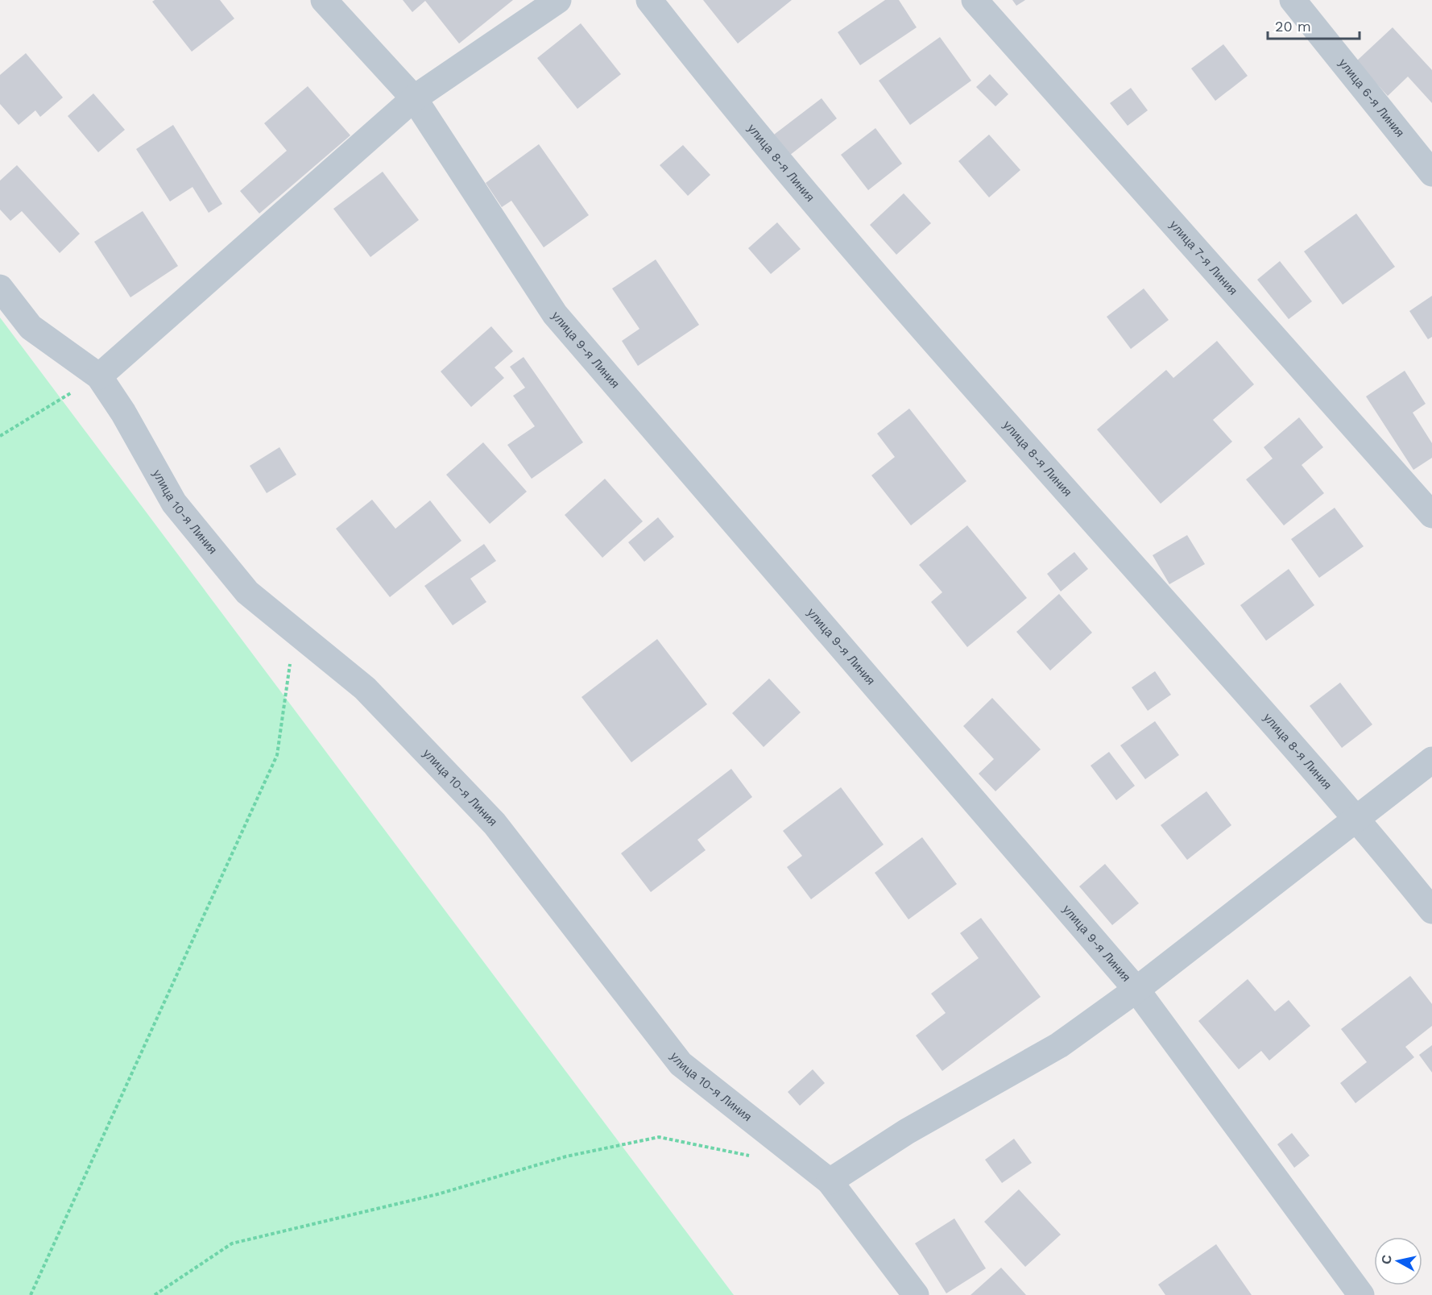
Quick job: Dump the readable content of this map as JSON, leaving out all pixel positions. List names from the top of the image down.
{
  "streets": {
    "street": [
      "улица 6-я Линия",
      "улица 8-я Линия",
      "улица 7-я Линия",
      "улица 9-я Линия",
      "улица 10-я Линия"
    ]
  },
  "scale_bar": "20 m",
  "north": "left"
}
